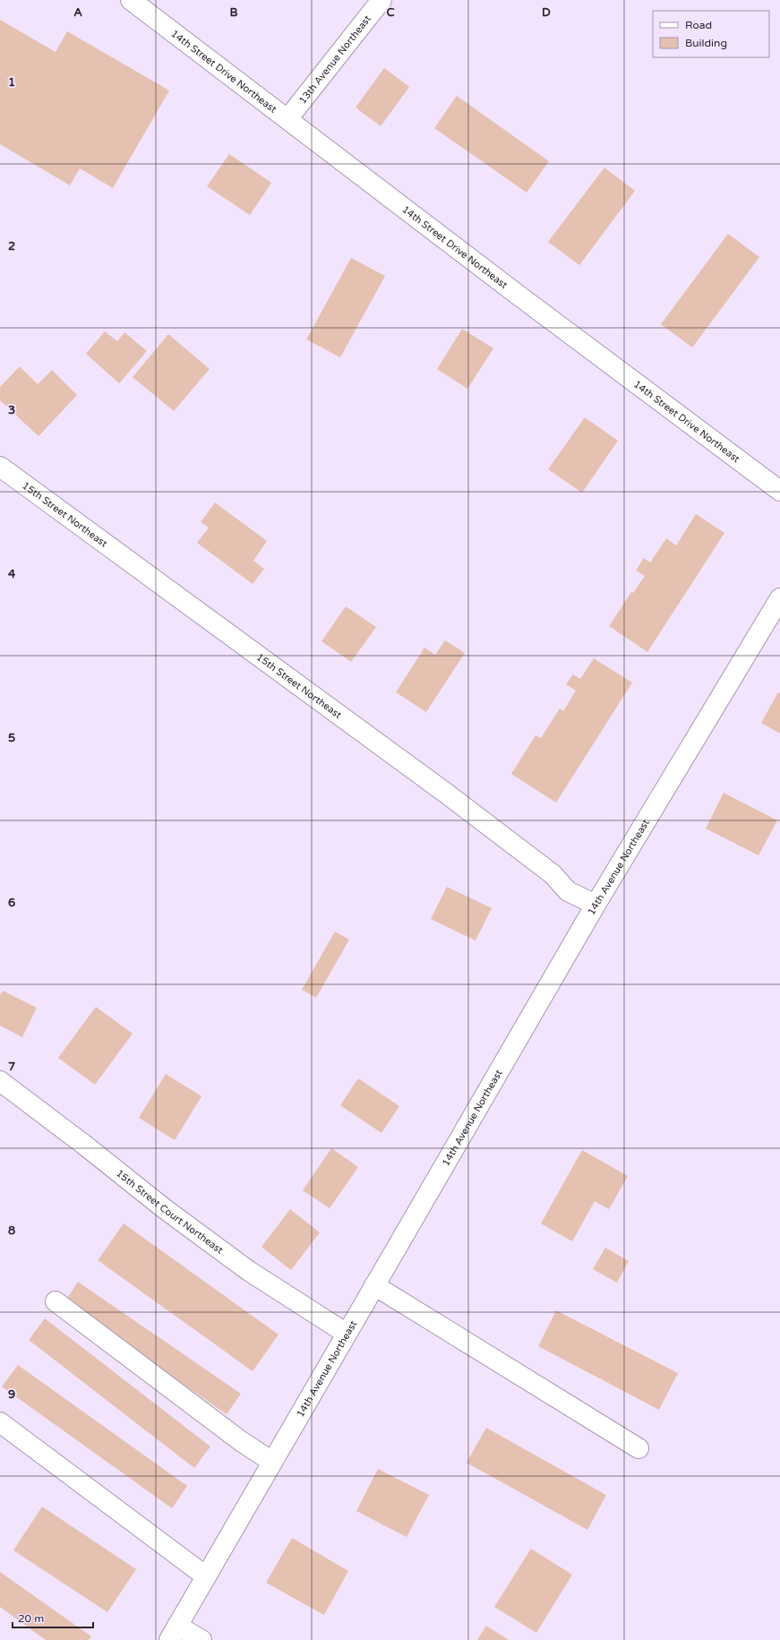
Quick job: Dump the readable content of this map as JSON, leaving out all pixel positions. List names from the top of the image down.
{
  "streets": {
    "street": [
      "13th Avenue Northeast",
      "14th Street Drive Northeast",
      "15th Street Northeast",
      "14th Avenue Northeast",
      "15th Street Court Northeast"
    ]
  },
  "crossings": [
    ["13th Avenue Northeast", "14th Street Drive Northeast"],
    ["15th Street Northeast", "14th Avenue Northeast"],
    ["14th Avenue Northeast", "15th Street Court Northeast"]
  ],
  "legend": ["Road", "Building"],
  "scale_bar": "20 m",
  "grid": {
    "columns": [
      "A",
      "B",
      "C",
      "D"
    ],
    "rows": [
      "1",
      "2",
      "3",
      "4",
      "5",
      "6",
      "7",
      "8",
      "9"
    ]
  }
}
